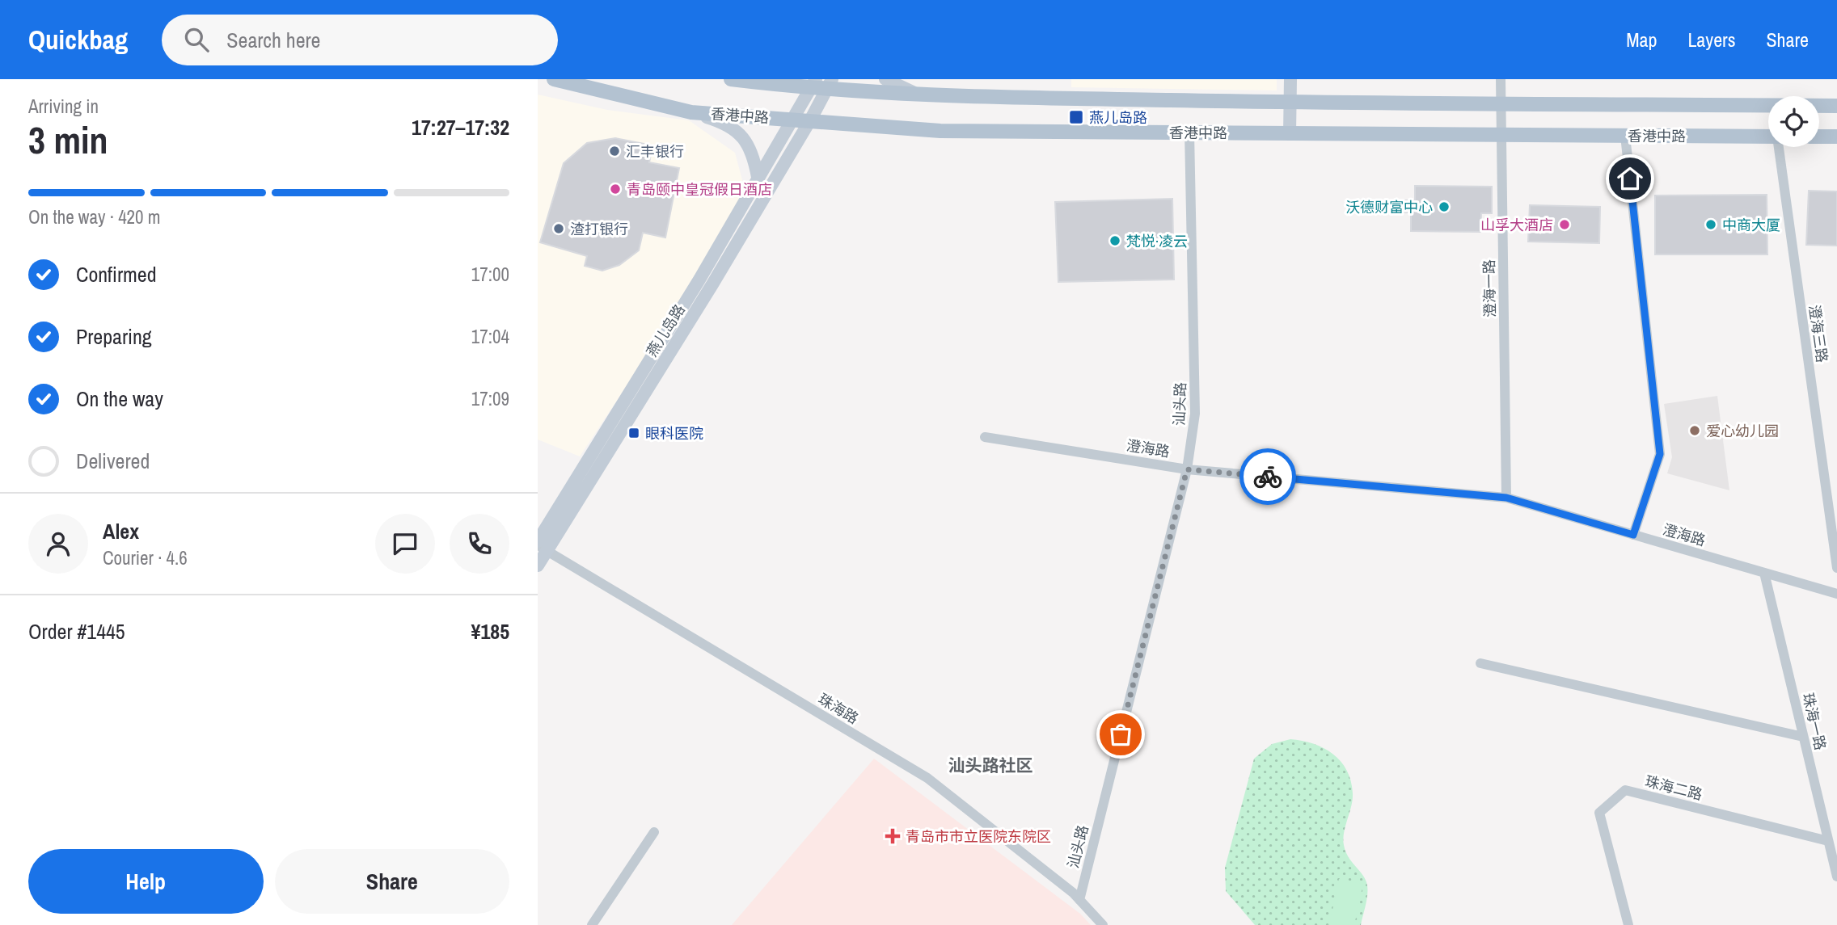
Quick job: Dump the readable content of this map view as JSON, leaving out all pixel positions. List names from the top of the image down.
{
  "streets": {
    "main road": ["香港中路", "燕儿岛路"],
    "street": [
      "澄海一路",
      "澄海三路",
      "汕头路",
      "澄海路",
      "珠海路",
      "珠海一路",
      "珠海二路"
    ]
  },
  "crossings": [
    ["香港中路", "澄海一路"],
    ["香港中路", "燕儿岛路"],
    ["香港中路", "汕头路"],
    ["澄海一路", "澄海路"],
    ["燕儿岛路", "珠海路"],
    ["汕头路", "澄海路"],
    ["汕头路", "珠海路"],
    ["澄海路", "珠海一路"],
    ["珠海一路", "珠海二路"]
  ],
  "districts": ["汕头路社区"],
  "places": {
    "transit": ["燕儿岛路", "眼科医院"],
    "other": [
      "汇丰银行",
      "青岛颐中皇冠假日酒店",
      "沃德财富中心",
      "山孚大酒店",
      "中商大厦",
      "渣打银行",
      "梵悦·凌云",
      "爱心幼儿园"
    ],
    "health": ["青岛市市立医院东院区"]
  },
  "page": {
    "header": "Quickbag",
    "search": "Search here",
    "nav": ["Map", "Layers", "Share"],
    "heading": ["3 min", "Arriving in", "17:27–17:32"],
    "panel": [
      "Alex",
      "Courier · 4.6",
      "Order #1445",
      "¥185"
    ],
    "bar": "On the way · 420 m",
    "list": [
      ["Confirmed", "17:00"],
      ["Preparing", "17:04"],
      ["On the way", "17:09"],
      "Delivered"
    ],
    "buttons": ["Help", "Share"]
  }
}
